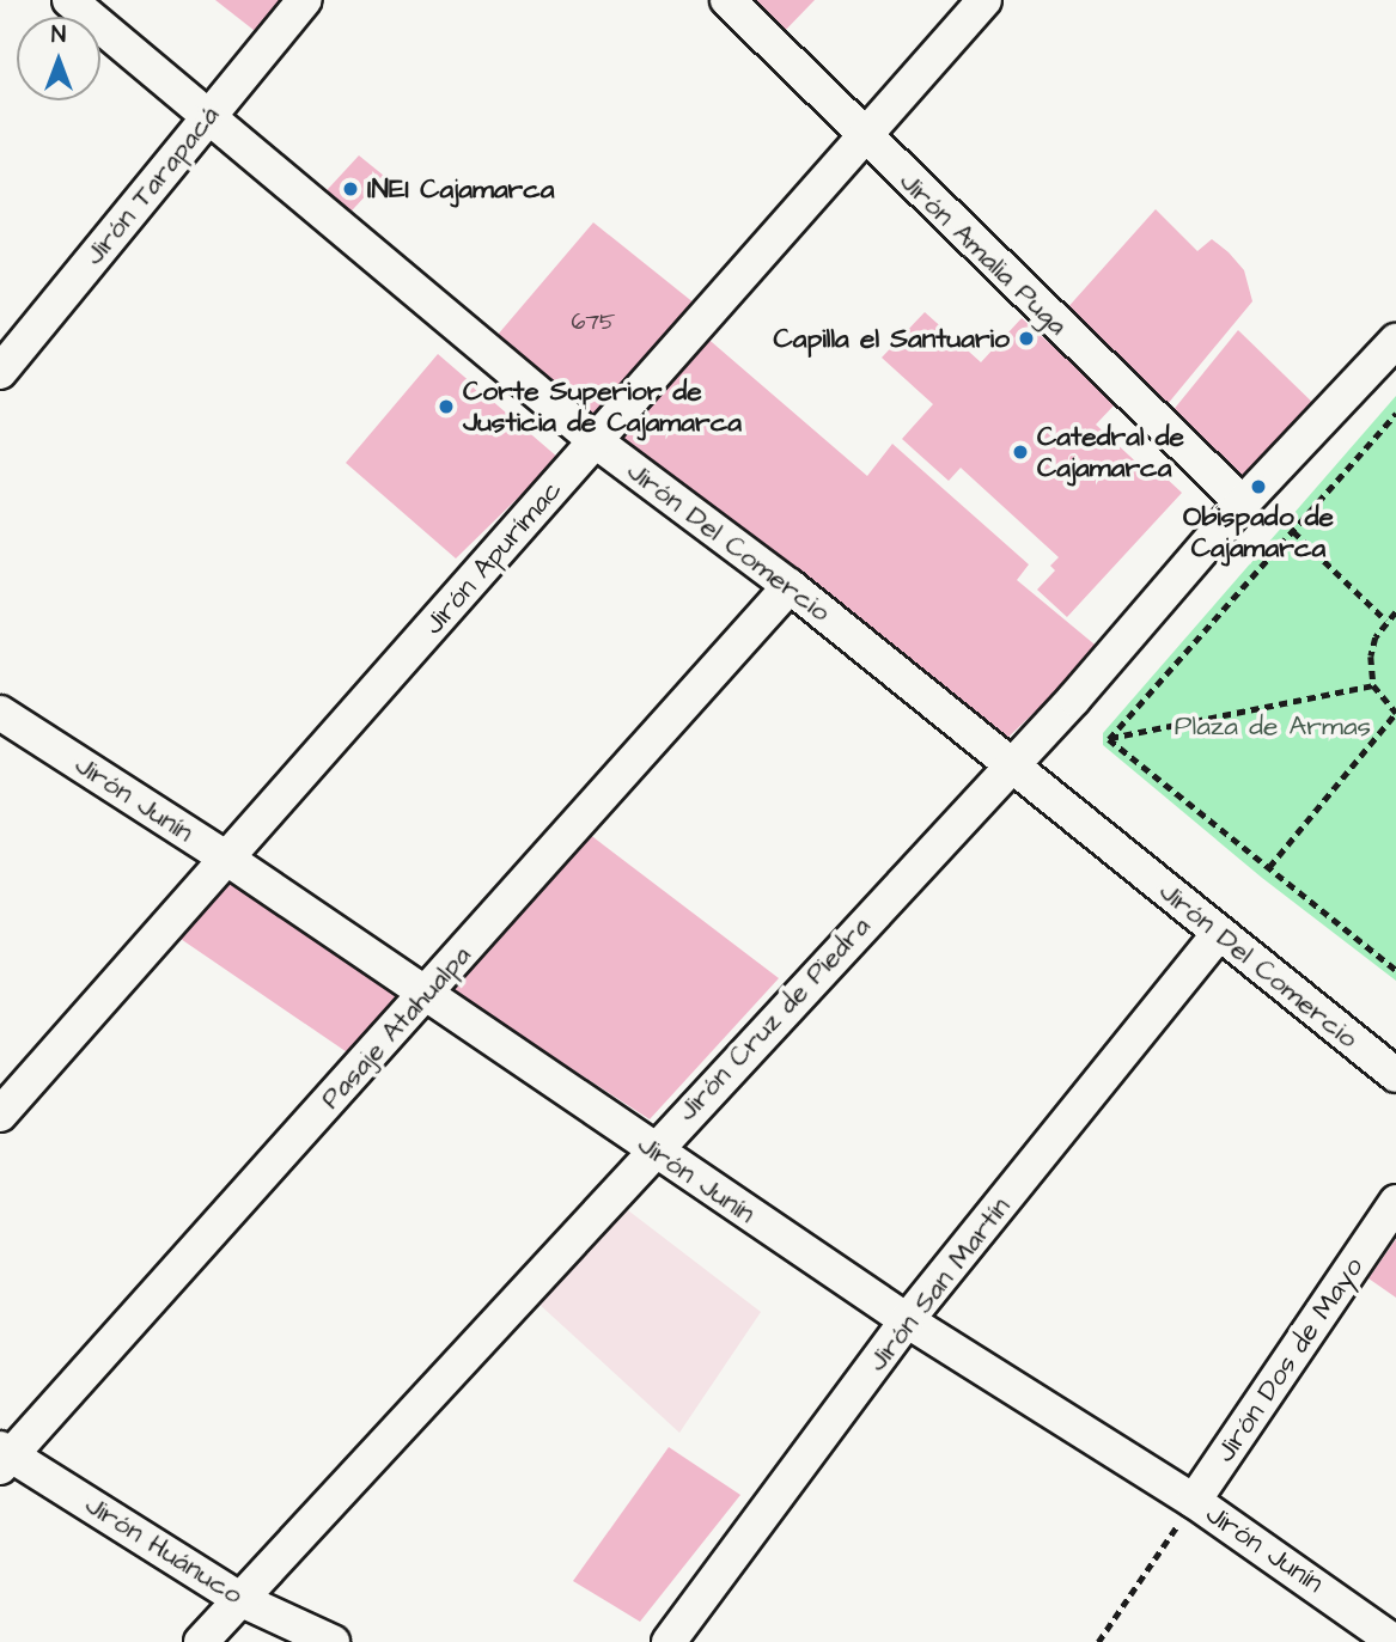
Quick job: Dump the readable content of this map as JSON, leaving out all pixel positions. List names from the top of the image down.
{
  "streets": {
    "street": [
      "Jirón Tarapacá",
      "Jirón Amalia Puga",
      "Jirón Del Comercio",
      "Jirón Apurímac",
      "Jirón Junín",
      "Jirón Cruz de Piedra",
      "Pasaje Atahualpa",
      "Jirón San Martín",
      "Jirón Dos de Mayo",
      "Jirón Huánuco"
    ]
  },
  "crossings": [
    ["Jirón Tarapacá", "Jirón Del Comercio"],
    ["Jirón Amalia Puga", "Jirón Apurímac"],
    ["Jirón Amalia Puga", "Jirón Cruz de Piedra"],
    ["Jirón Del Comercio", "Jirón Apurímac"],
    ["Jirón Del Comercio", "Jirón Cruz de Piedra"],
    ["Jirón Del Comercio", "Pasaje Atahualpa"],
    ["Jirón Del Comercio", "Jirón San Martín"],
    ["Jirón Apurímac", "Jirón Junín"],
    ["Jirón Junín", "Jirón Cruz de Piedra"],
    ["Jirón Junín", "Pasaje Atahualpa"],
    ["Jirón Junín", "Jirón San Martín"],
    ["Jirón Junín", "Jirón Dos de Mayo"],
    ["Jirón Cruz de Piedra", "Jirón Huánuco"],
    ["Pasaje Atahualpa", "Jirón Huánuco"]
  ],
  "parks": ["Plaza de Armas"],
  "places": [
    "INEI Cajamarca",
    "Capilla el Santuario",
    "Corte Superior de Justicia de Cajamarca",
    "Catedral de Cajamarca",
    "Obispado de Cajamarca"
  ],
  "house_numbers": ["675"],
  "north": "top"
}
